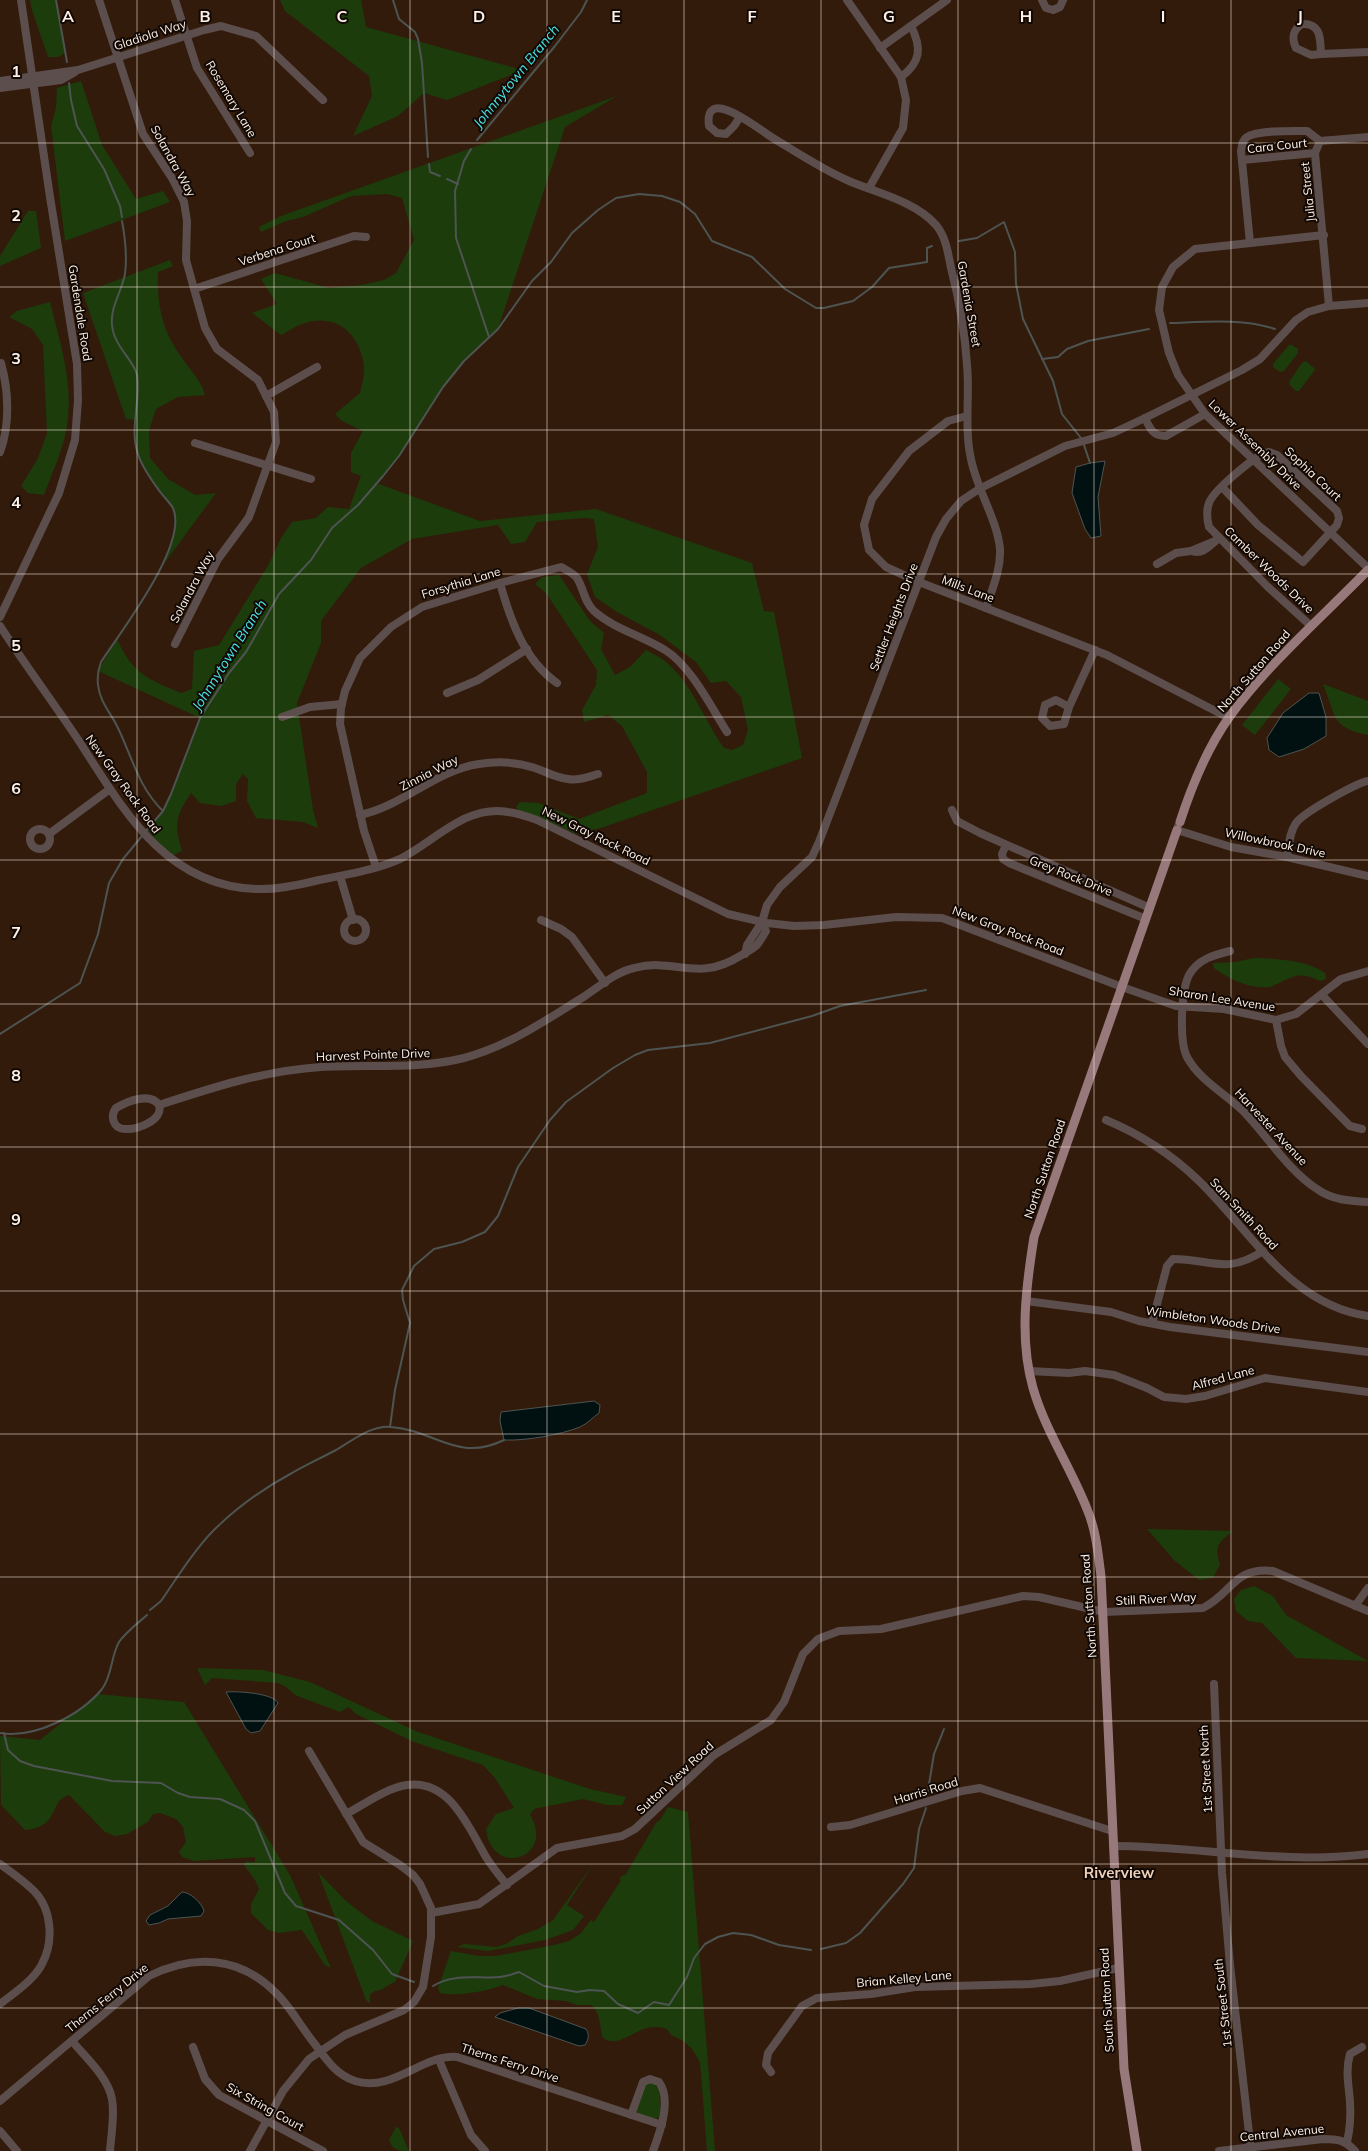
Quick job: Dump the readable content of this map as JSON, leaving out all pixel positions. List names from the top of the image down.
{
  "streets": {
    "main road": ["North Sutton Road", "South Sutton Road"],
    "street": [
      "Gladiola Way",
      "Rosemary Lane",
      "Cara Court",
      "Solandra Way",
      "Julia Street",
      "Verbena Court",
      "Gardenia Street",
      "Gardendale Road",
      "Lower Assembly Drive",
      "Sophia Court",
      "Camber Woods Drive",
      "Forsythia Lane",
      "Mills Lane",
      "Settler Heights Drive",
      "Zinnia Way",
      "New Gray Rock Road",
      "Willowbrook Drive",
      "Grey Rock Drive",
      "Sharon Lee Avenue",
      "Harvest Pointe Drive",
      "Harvester Avenue",
      "Sam Smith Road",
      "Wimbleton Woods Drive",
      "Alfred Lane",
      "Still River Way",
      "1st Street North",
      "Sutton View Road",
      "Harris Road",
      "Brian Kelley Lane",
      "Therns Ferry Drive",
      "1st Street South",
      "Six String Court",
      "Central Avenue"
    ]
  },
  "crossings": [
    ["Gladiola Way", "Rosemary Lane"],
    ["Gladiola Way", "Solandra Way"],
    ["Gladiola Way", "Gardendale Road"],
    ["Cara Court", "Julia Street"],
    ["Solandra Way", "Verbena Court"],
    ["Julia Street", "Lower Assembly Drive"],
    ["Gardenia Street", "Mills Lane"],
    ["Gardenia Street", "Settler Heights Drive"],
    ["Lower Assembly Drive", "Sophia Court"],
    ["Lower Assembly Drive", "Camber Woods Drive"],
    ["Lower Assembly Drive", "Settler Heights Drive"],
    ["Lower Assembly Drive", "North Sutton Road"],
    ["Sophia Court", "Camber Woods Drive"],
    ["Camber Woods Drive", "North Sutton Road"],
    ["Forsythia Lane", "Zinnia Way"],
    ["Forsythia Lane", "New Gray Rock Road"],
    ["Mills Lane", "Settler Heights Drive"],
    ["Mills Lane", "North Sutton Road"],
    ["Settler Heights Drive", "New Gray Rock Road"],
    ["Settler Heights Drive", "Harvest Pointe Drive"],
    ["North Sutton Road", "New Gray Rock Road"],
    ["North Sutton Road", "Willowbrook Drive"],
    ["North Sutton Road", "Grey Rock Drive"],
    ["North Sutton Road", "Sharon Lee Avenue"],
    ["North Sutton Road", "Wimbleton Woods Drive"],
    ["North Sutton Road", "Alfred Lane"],
    ["North Sutton Road", "Still River Way"],
    ["North Sutton Road", "Sutton View Road"],
    ["North Sutton Road", "Harris Road"],
    ["North Sutton Road", "South Sutton Road"],
    ["New Gray Rock Road", "Sharon Lee Avenue"],
    ["Sharon Lee Avenue", "Harvester Avenue"],
    ["Still River Way", "Sutton View Road"],
    ["1st Street North", "1st Street South"],
    ["Brian Kelley Lane", "South Sutton Road"],
    ["1st Street South", "Central Avenue"]
  ],
  "districts": ["Riverview"],
  "water": ["Johnnytown Branch"],
  "grid": {
    "columns": [
      "A",
      "B",
      "C",
      "D",
      "E",
      "F",
      "G",
      "H",
      "I",
      "J"
    ],
    "rows": [
      "1",
      "2",
      "3",
      "4",
      "5",
      "6",
      "7",
      "8",
      "9"
    ]
  }
}
